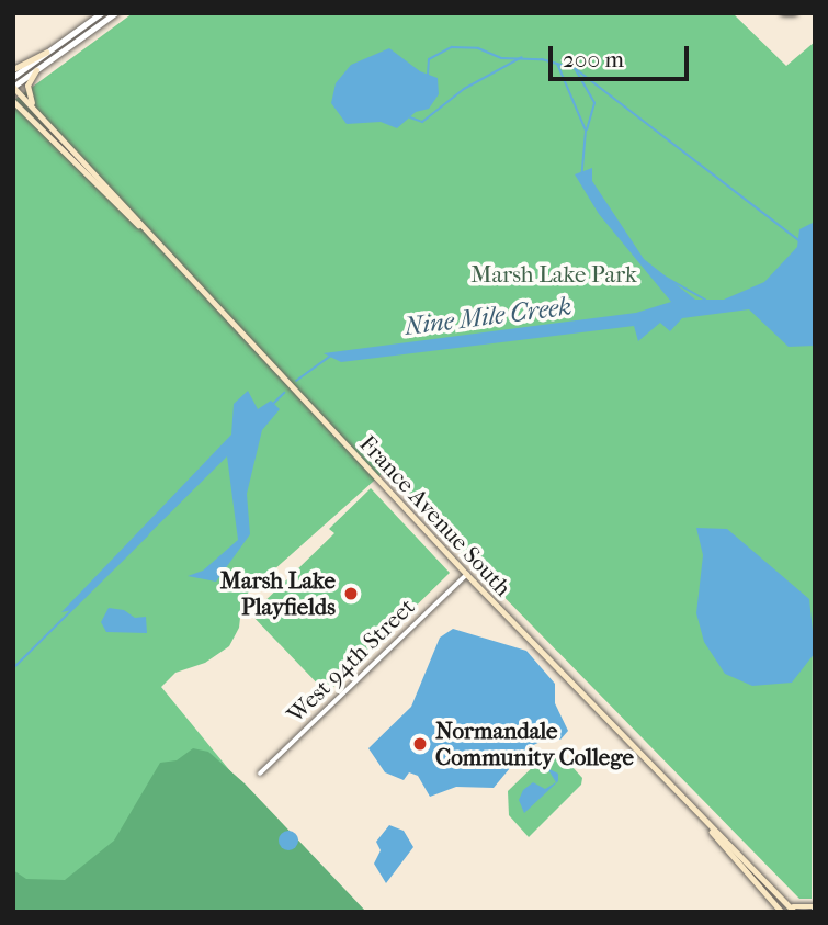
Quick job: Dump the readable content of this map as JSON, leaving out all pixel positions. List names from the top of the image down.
{
  "streets": {
    "main road": ["France Avenue South"],
    "street": ["West 94th Street"]
  },
  "crossings": [
    ["France Avenue South", "West 94th Street"]
  ],
  "water": ["Nine Mile Creek"],
  "parks": ["Marsh Lake Park"],
  "places": ["Marsh Lake Playfields", "Normandale Community College"],
  "scale_bar": "200 m"
}
